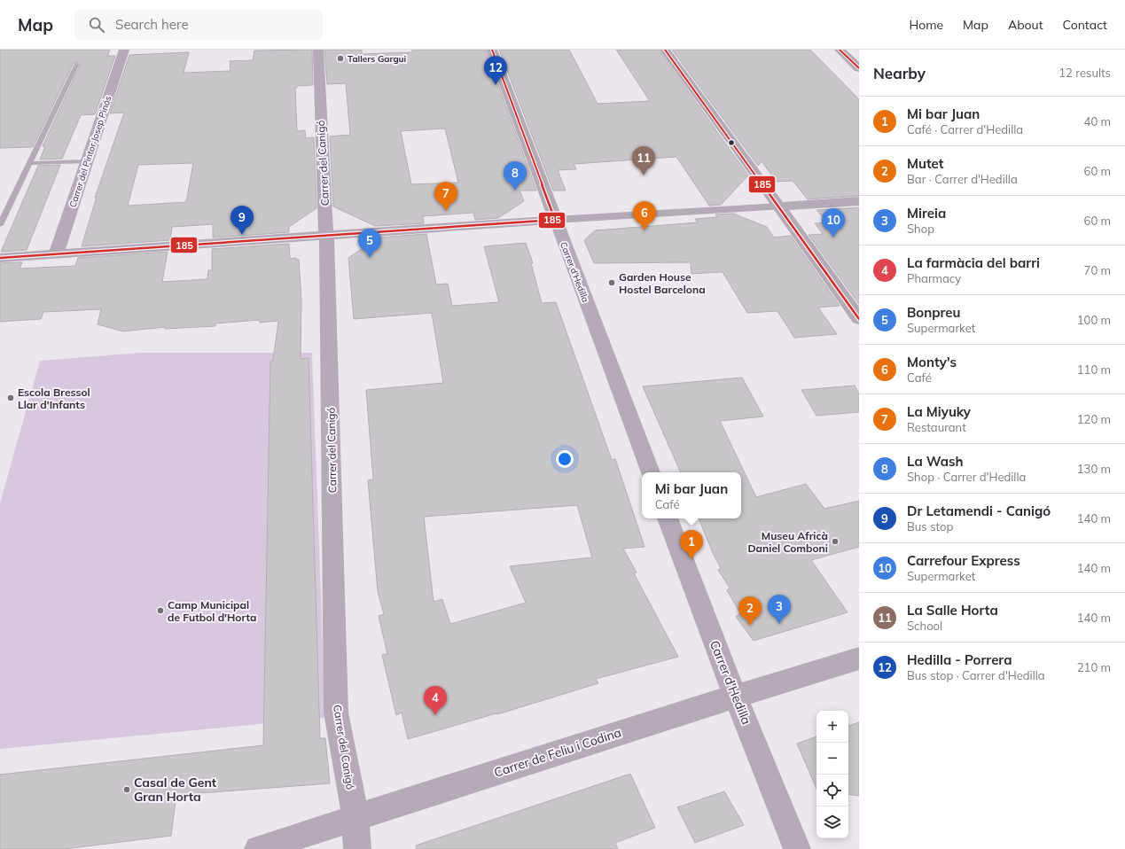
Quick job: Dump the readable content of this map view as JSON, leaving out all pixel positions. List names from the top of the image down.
{
  "streets": {
    "street": [
      "Carrer del Pintor Josep Pinós",
      "Carrer del Canigó",
      "Carrer d'Hedilla",
      "Carrer de Feliu i Codina"
    ]
  },
  "crossings": [
    ["Carrer del Canigó", "Carrer de Feliu i Codina"],
    ["Carrer d'Hedilla", "Carrer de Feliu i Codina"]
  ],
  "places": [
    "Tallers Gargui",
    "Garden House Hostel Barcelona",
    "Escola Bressol Llar d'Infants",
    "Museu Africà Daniel Comboni",
    "Camp Municipal de Futbol d'Horta",
    "Casal de Gent Gran Horta"
  ],
  "lines": ["transit line 185"],
  "page": {
    "header": "Map",
    "search": "Search here",
    "nav": [
      "Home",
      "Map",
      "About",
      "Contact"
    ],
    "heading": ["Nearby", "12 results"],
    "pins": [
      "12",
      "11",
      "8",
      "7",
      "6",
      "9",
      "10",
      "5",
      "1",
      "3",
      "2",
      "4"
    ],
    "list": [
      {
        "mark": "1",
        "name": "Mi bar Juan",
        "note": "Café · Carrer d'Hedilla",
        "value": "40 m"
      },
      {
        "mark": "2",
        "name": "Mutet",
        "note": "Bar · Carrer d'Hedilla",
        "value": "60 m"
      },
      {
        "mark": "3",
        "name": "Mireia",
        "note": "Shop",
        "value": "60 m"
      },
      {
        "mark": "4",
        "name": "La farmàcia del barri",
        "note": "Pharmacy",
        "value": "70 m"
      },
      {
        "mark": "5",
        "name": "Bonpreu",
        "note": "Supermarket",
        "value": "100 m"
      },
      {
        "mark": "6",
        "name": "Monty's",
        "note": "Café",
        "value": "110 m"
      },
      {
        "mark": "7",
        "name": "La Miyuky",
        "note": "Restaurant",
        "value": "120 m"
      },
      {
        "mark": "8",
        "name": "La Wash",
        "note": "Shop · Carrer d'Hedilla",
        "value": "130 m"
      },
      {
        "mark": "9",
        "name": "Dr Letamendi - Canigó",
        "note": "Bus stop",
        "value": "140 m"
      },
      {
        "mark": "10",
        "name": "Carrefour Express",
        "note": "Supermarket",
        "value": "140 m"
      },
      {
        "mark": "11",
        "name": "La Salle Horta",
        "note": "School",
        "value": "140 m"
      },
      {
        "mark": "12",
        "name": "Hedilla - Porrera",
        "note": "Bus stop · Carrer d'Hedilla",
        "value": "210 m"
      }
    ],
    "popup": ["Mi bar Juan", "Café"],
    "map_buttons": ["+", "−"]
  }
}
